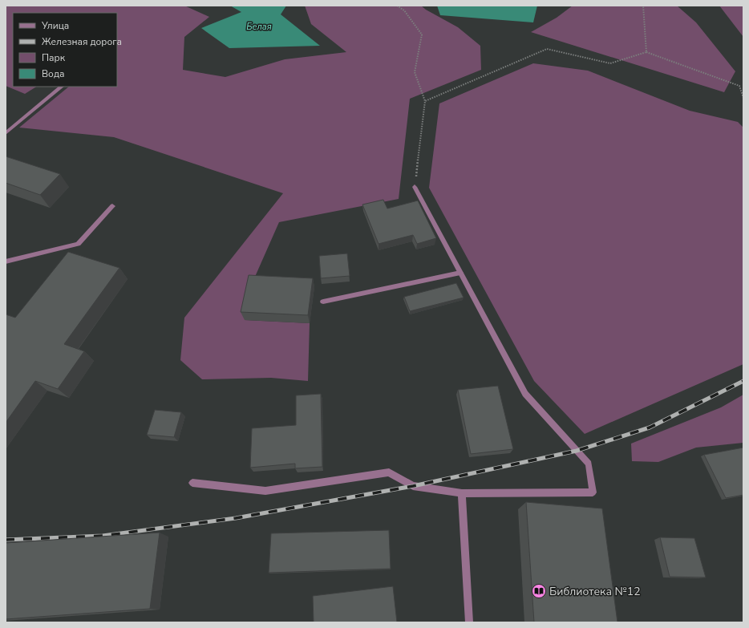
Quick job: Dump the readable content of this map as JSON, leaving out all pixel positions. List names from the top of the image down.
{
  "water": ["Белая"],
  "places": {
    "library": ["Библиотека №12"]
  },
  "legend": [
    "Улица",
    "Железная дорога",
    "Парк",
    "Вода"
  ]
}
